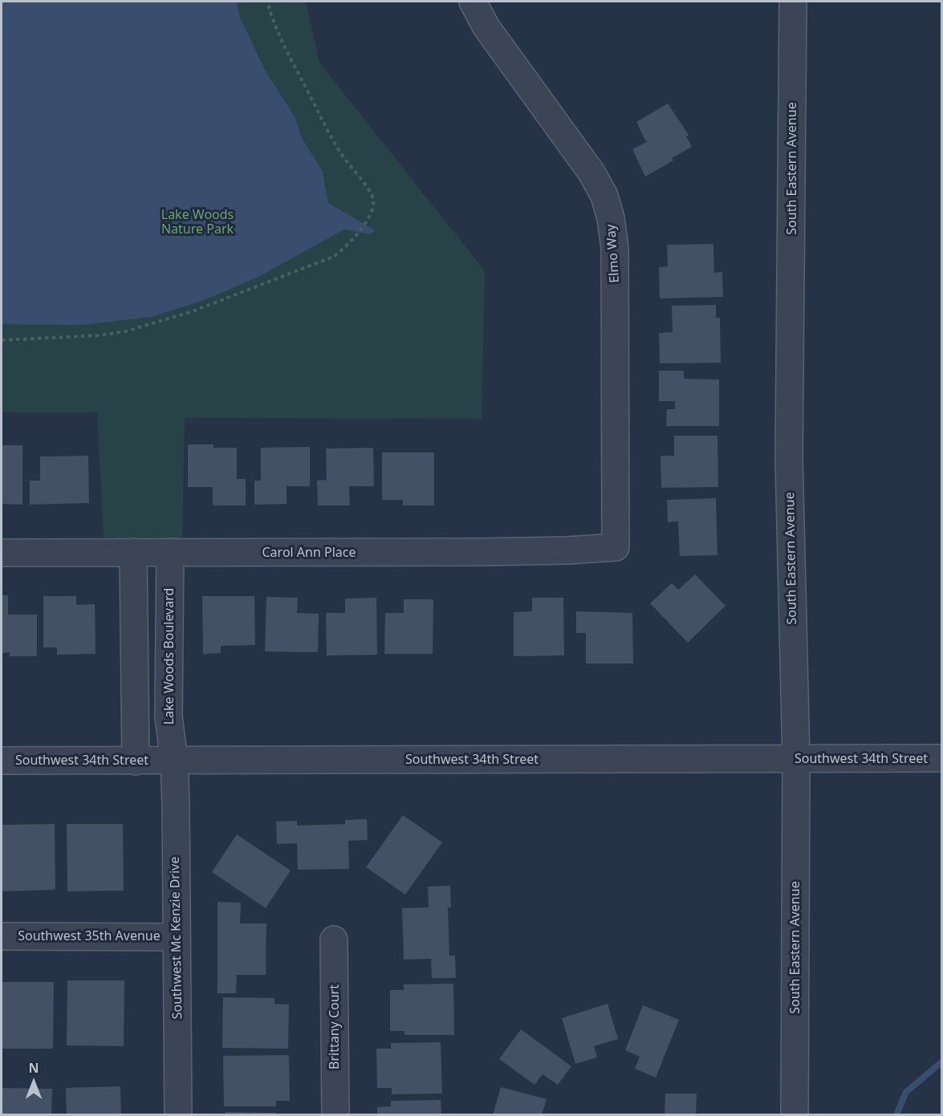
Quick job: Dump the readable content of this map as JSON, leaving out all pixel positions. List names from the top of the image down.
{
  "streets": {
    "street": [
      "South Eastern Avenue",
      "Elmo Way",
      "Carol Ann Place",
      "Lake Woods Boulevard",
      "Southwest 34th Street",
      "Southwest 35th Avenue",
      "Southwest Mc Kenzie Drive",
      "Brittany Court"
    ]
  },
  "crossings": [
    ["South Eastern Avenue", "Southwest 34th Street"],
    ["Elmo Way", "Carol Ann Place"],
    ["Carol Ann Place", "Lake Woods Boulevard"],
    ["Lake Woods Boulevard", "Southwest 34th Street"],
    ["Lake Woods Boulevard", "Southwest Mc Kenzie Drive"],
    ["Southwest 34th Street", "Southwest Mc Kenzie Drive"],
    ["Southwest 35th Avenue", "Southwest Mc Kenzie Drive"]
  ],
  "parks": ["Lake Woods Nature Park"],
  "north": "top"
}
